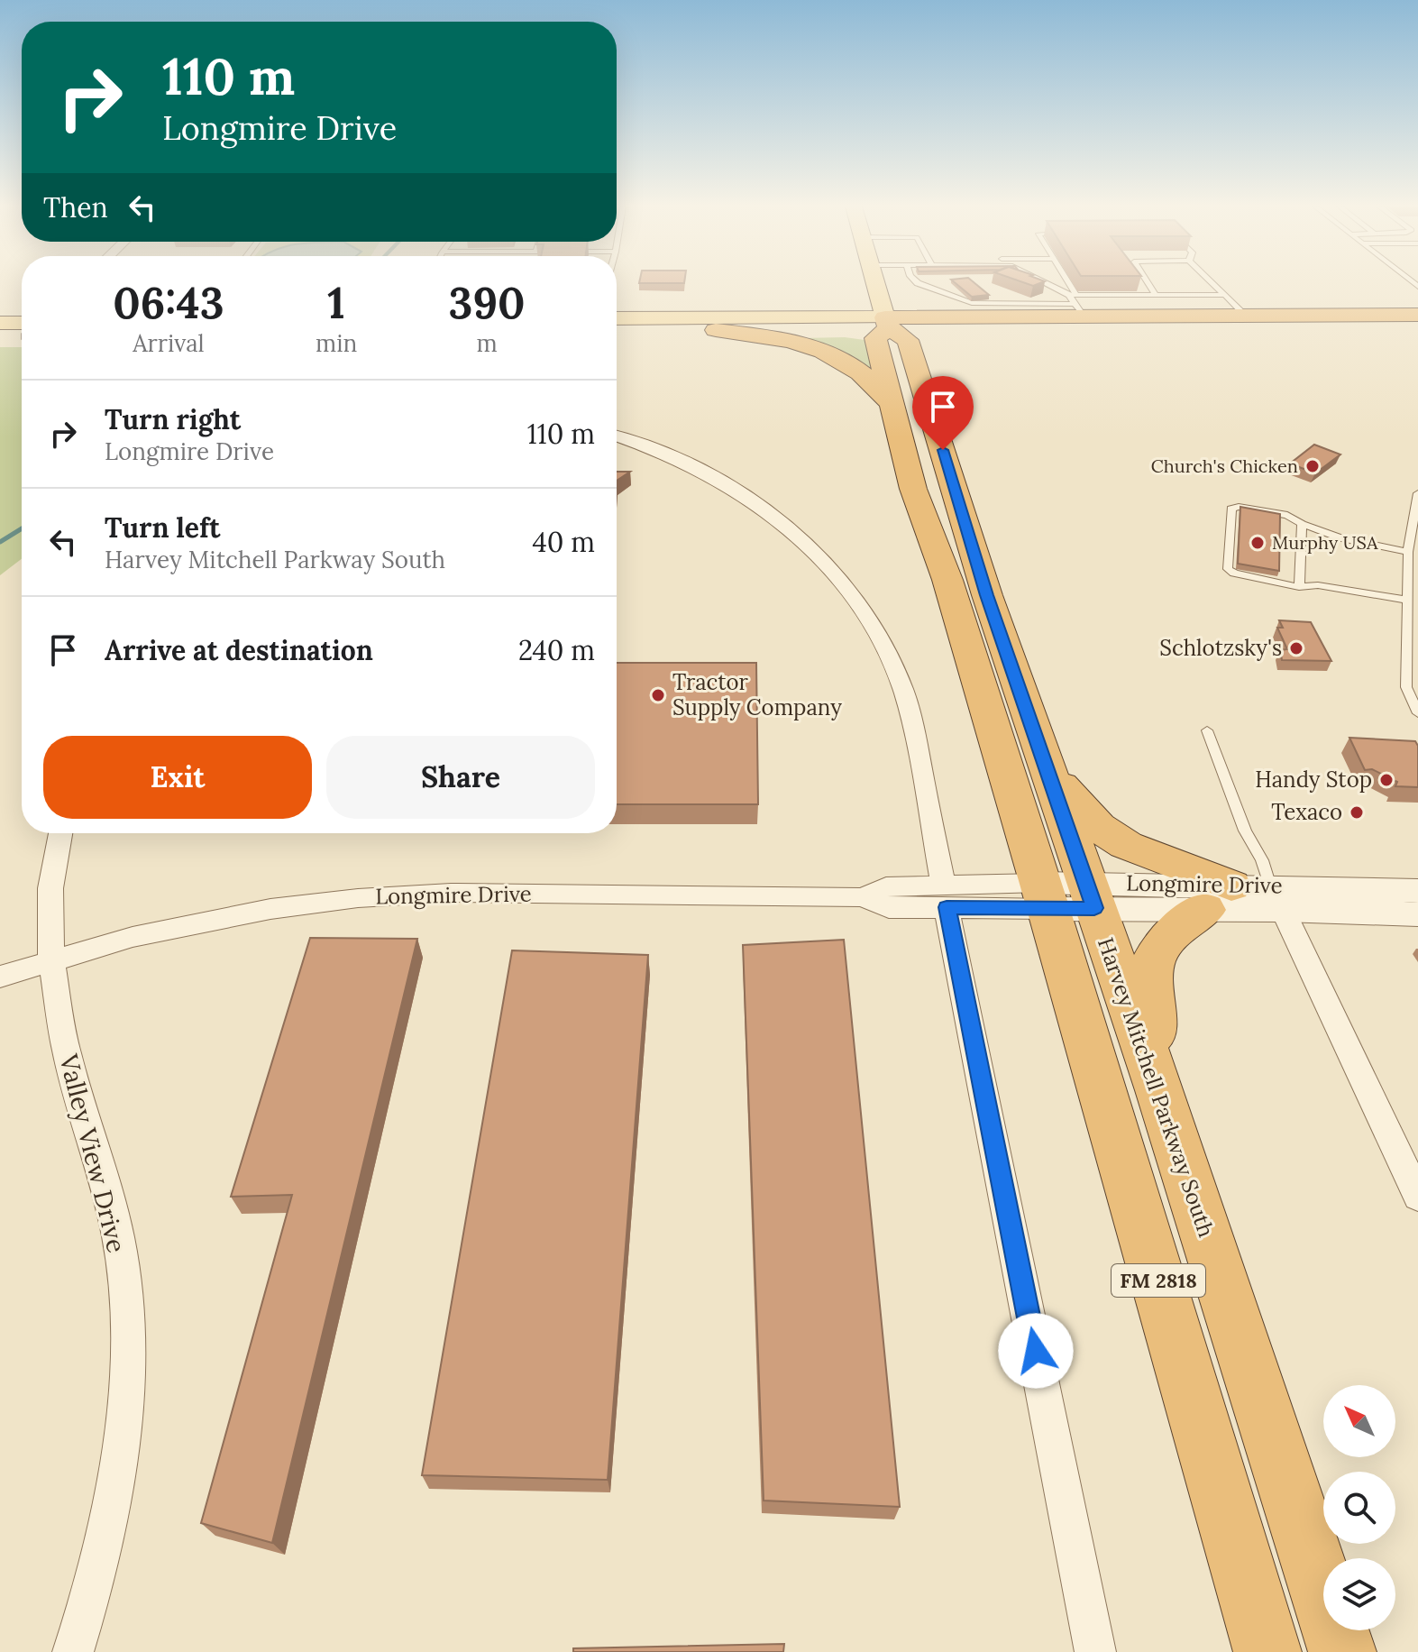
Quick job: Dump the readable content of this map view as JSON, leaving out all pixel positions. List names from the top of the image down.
{
  "streets": {
    "highway": ["Harvey Mitchell Parkway South", "FM 2818"],
    "street": ["Longmire Drive", "Valley View Drive"]
  },
  "crossings": [
    ["Longmire Drive", "Harvey Mitchell Parkway South"],
    ["Longmire Drive", "Valley View Drive"]
  ],
  "places": [
    "Church's Chicken",
    "Murphy USA",
    "Schlotzsky's",
    "Tractor Supply Company",
    "Handy Stop",
    "Texaco"
  ],
  "north": "top left",
  "page": {
    "turn": ["110 m", "Longmire Drive"],
    "then": "Then",
    "eta": [
      "06:43",
      "Arrival",
      "1",
      "min",
      "390",
      "m"
    ],
    "list": [
      {
        "name": "Turn right",
        "note": "Longmire Drive",
        "value": "110 m"
      },
      {
        "name": "Turn left",
        "note": "Harvey Mitchell Parkway South",
        "value": "40 m"
      },
      {
        "name": "Arrive at destination",
        "value": "240 m"
      }
    ],
    "buttons": ["Exit", "Share"]
  }
}
